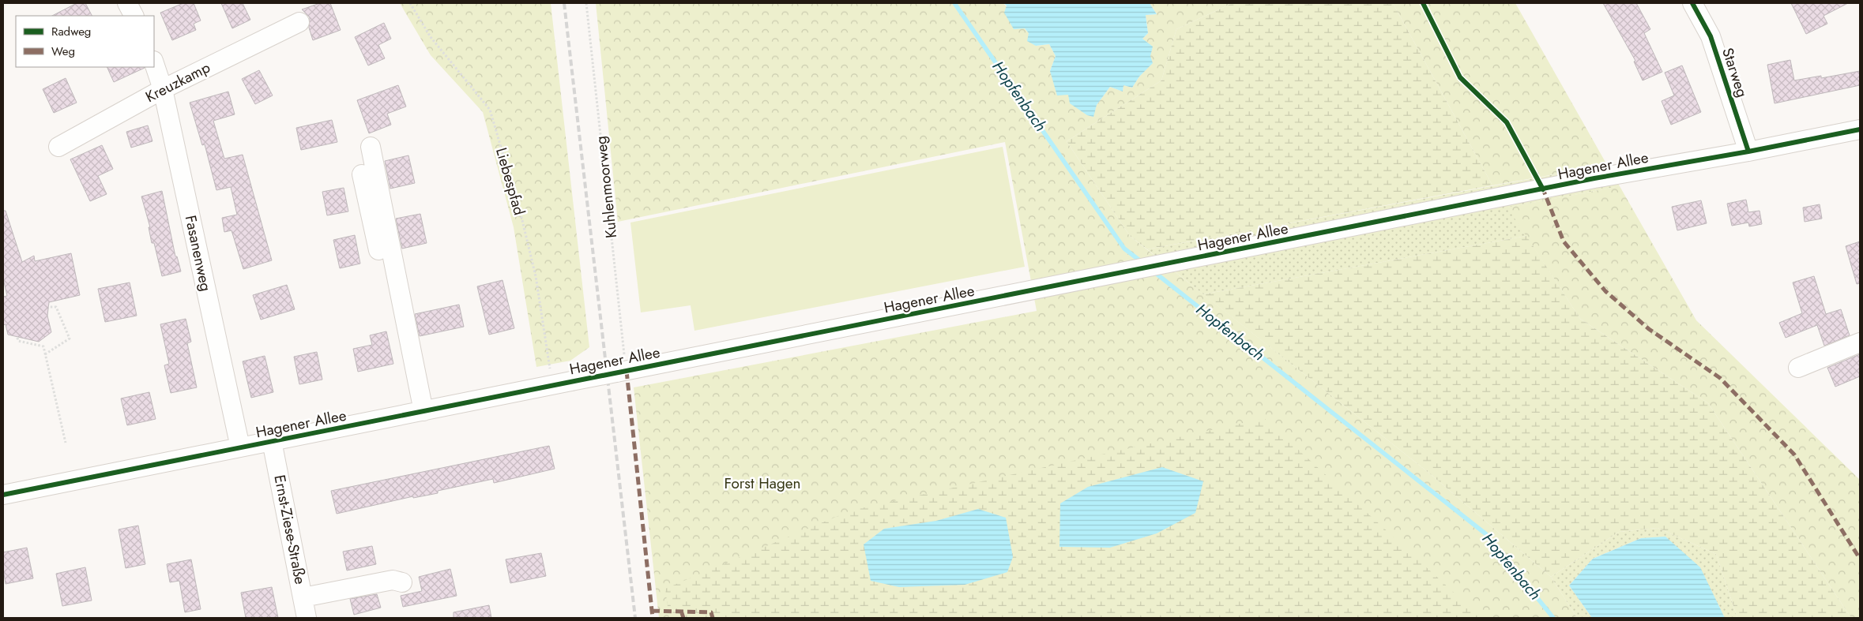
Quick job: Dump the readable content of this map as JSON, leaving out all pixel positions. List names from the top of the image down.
{
  "streets": {
    "street": [
      "Starweg",
      "Kreuzkamp",
      "Hagener Allee",
      "Fasanenweg",
      "Ernst-Ziese-Straße"
    ],
    "path": ["Liebespfad", "Kuhlenmoorweg"]
  },
  "crossings": [
    ["Starweg", "Hagener Allee"],
    ["Kreuzkamp", "Fasanenweg"],
    ["Hagener Allee", "Liebespfad"],
    ["Hagener Allee", "Kuhlenmoorweg"],
    ["Hagener Allee", "Fasanenweg"],
    ["Hagener Allee", "Ernst-Ziese-Straße"]
  ],
  "water": ["Hopfenbach"],
  "parks": ["Forst Hagen"],
  "legend": ["Radweg", "Weg"]
}
